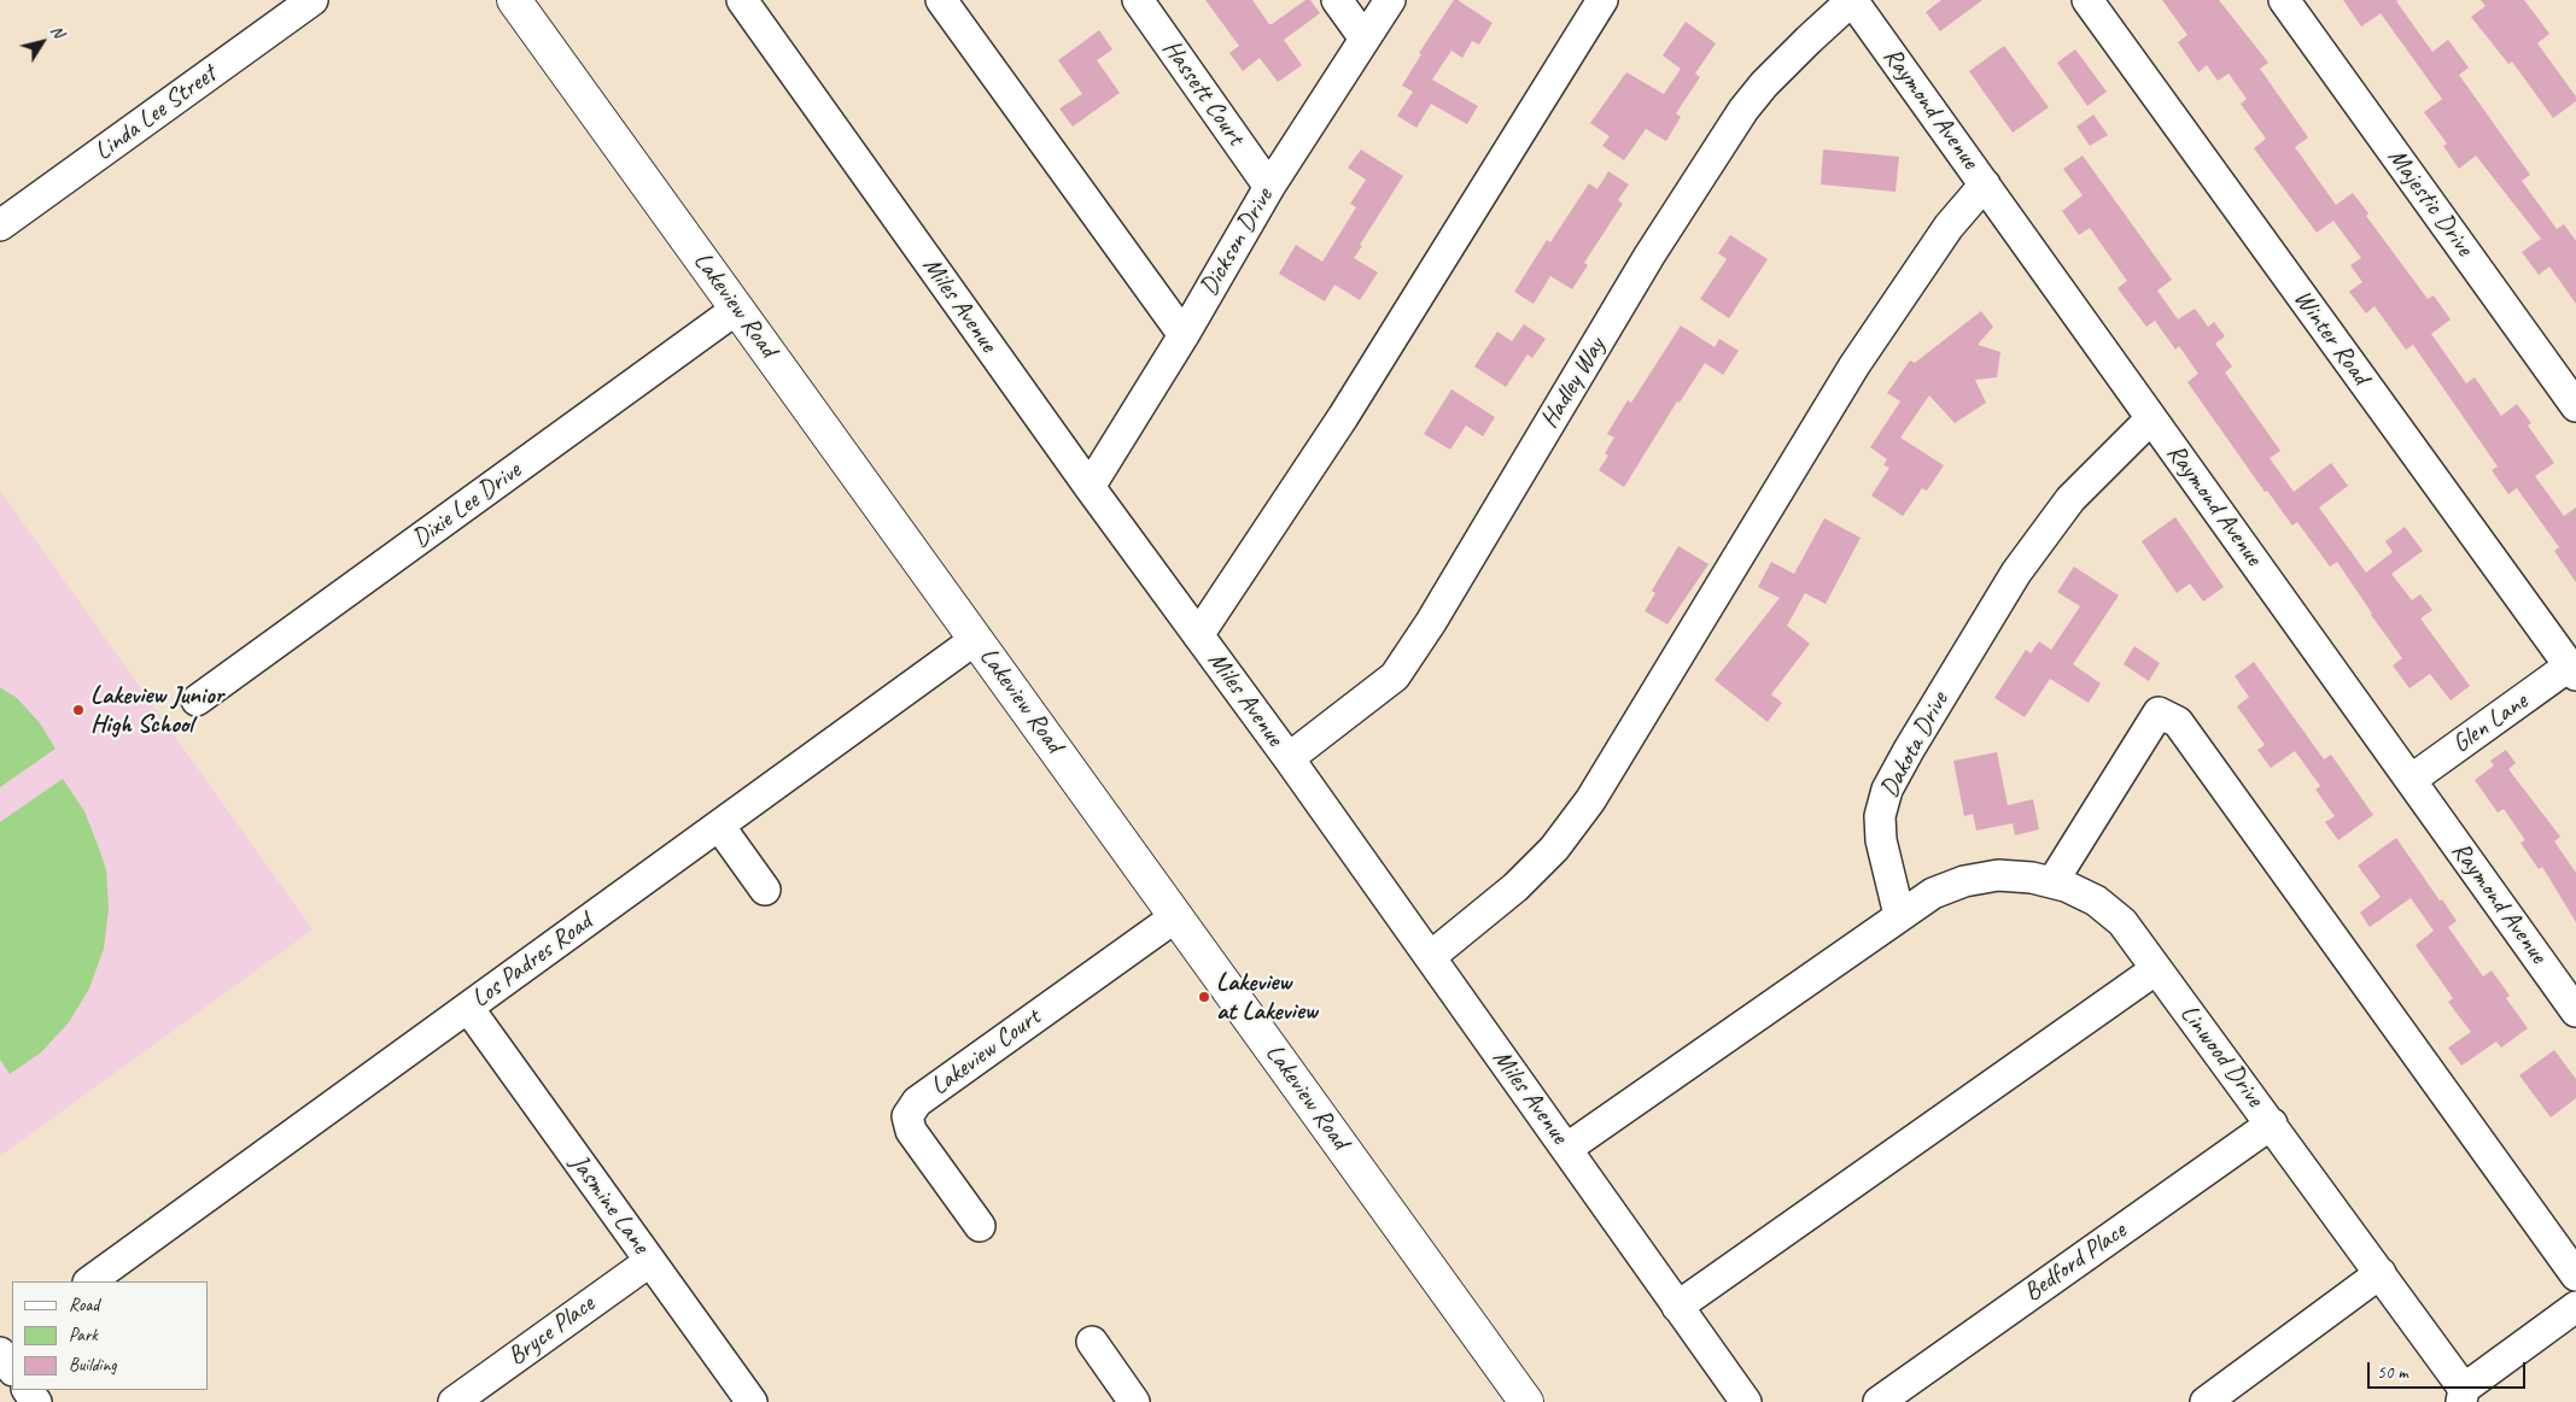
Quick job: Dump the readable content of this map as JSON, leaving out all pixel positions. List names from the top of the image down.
{
  "streets": {
    "main road": ["Lakeview Road"],
    "street": [
      "Hassett Court",
      "Raymond Avenue",
      "Linda Lee Street",
      "Majestic Drive",
      "Dickson Drive",
      "Miles Avenue",
      "Winter Road",
      "Hadley Way",
      "Dixie Lee Drive",
      "Glen Lane",
      "Dakota Drive",
      "Los Padres Road",
      "Lakeview Court",
      "Linwood Drive",
      "Jasmine Lane",
      "Bedford Place",
      "Bryce Place"
    ]
  },
  "crossings": [
    ["Hassett Court", "Dickson Drive"],
    ["Raymond Avenue", "Hadley Way"],
    ["Raymond Avenue", "Glen Lane"],
    ["Raymond Avenue", "Dakota Drive"],
    ["Dickson Drive", "Miles Avenue"],
    ["Lakeview Road", "Dixie Lee Drive"],
    ["Lakeview Road", "Los Padres Road"],
    ["Lakeview Road", "Lakeview Court"],
    ["Miles Avenue", "Hadley Way"],
    ["Winter Road", "Glen Lane"],
    ["Dakota Drive", "Linwood Drive"],
    ["Los Padres Road", "Jasmine Lane"],
    ["Linwood Drive", "Bedford Place"],
    ["Jasmine Lane", "Bryce Place"]
  ],
  "places": ["Lakeview Junior High School", "Lakeview at Lakeview"],
  "legend": ["Road", "Park", "Building"],
  "scale_bar": "50 m",
  "north": "top right"
}
